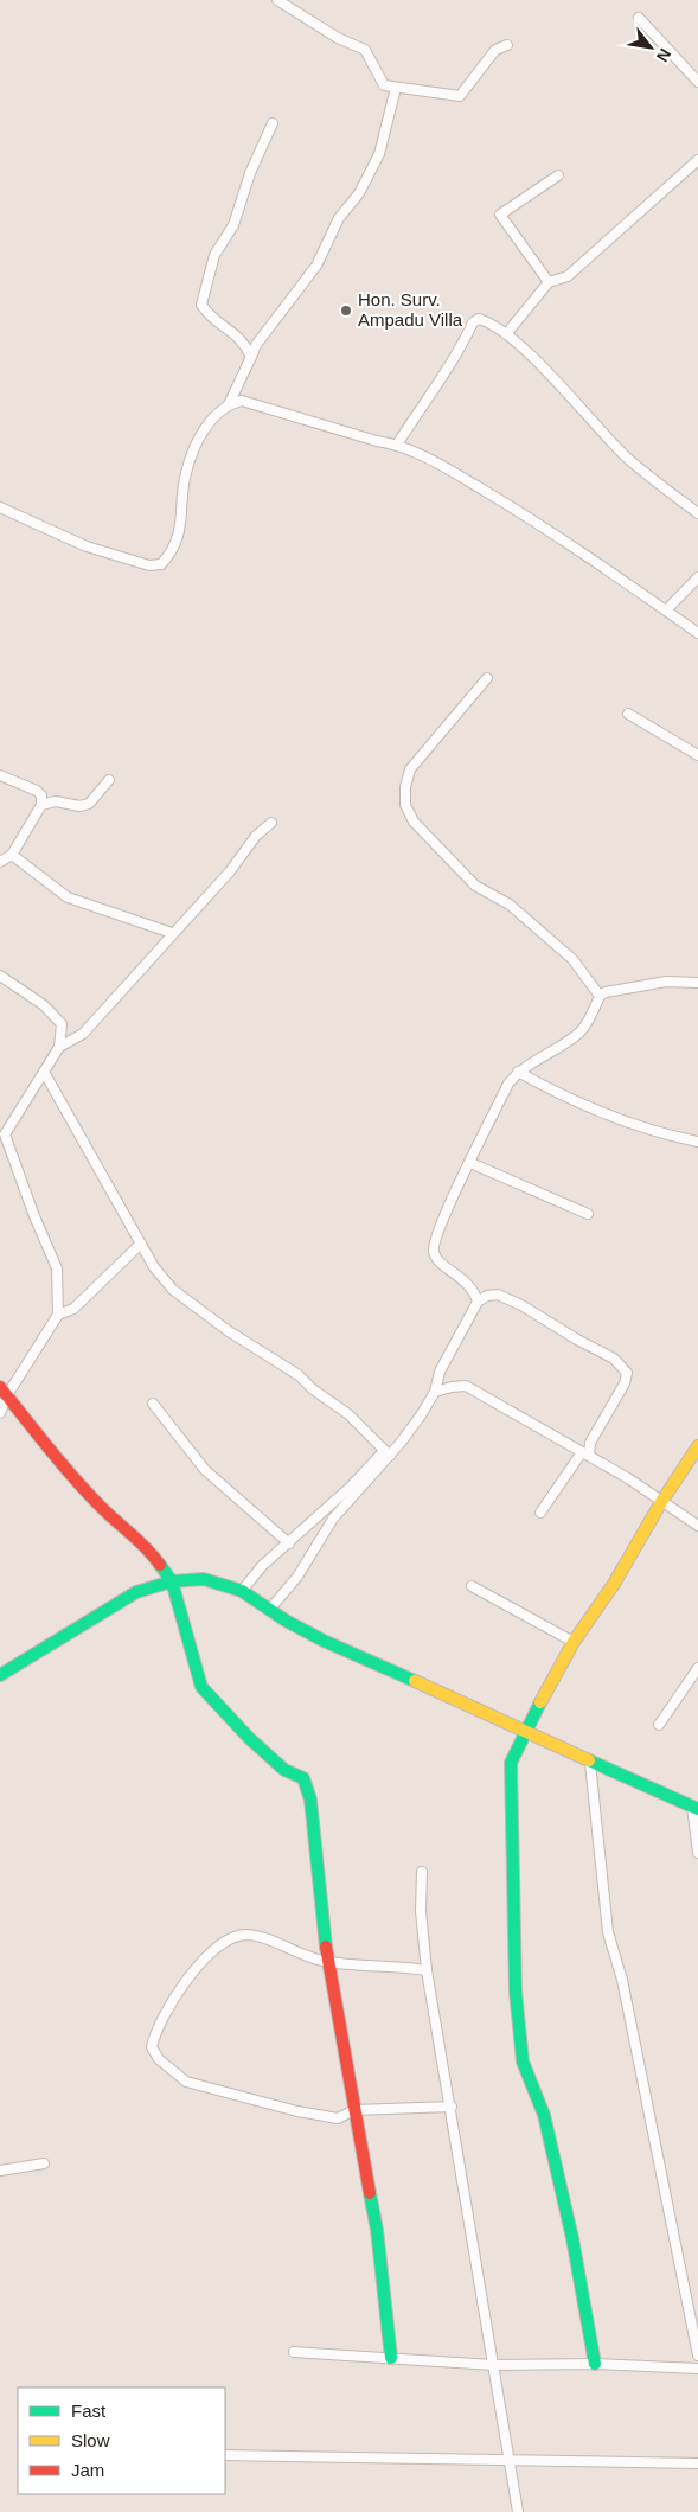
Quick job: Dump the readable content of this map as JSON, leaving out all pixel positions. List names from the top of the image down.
{
  "places": ["Hon. Surv. Ampadu Villa"],
  "legend": ["Fast", "Slow", "Jam"],
  "north": "bottom right"
}
